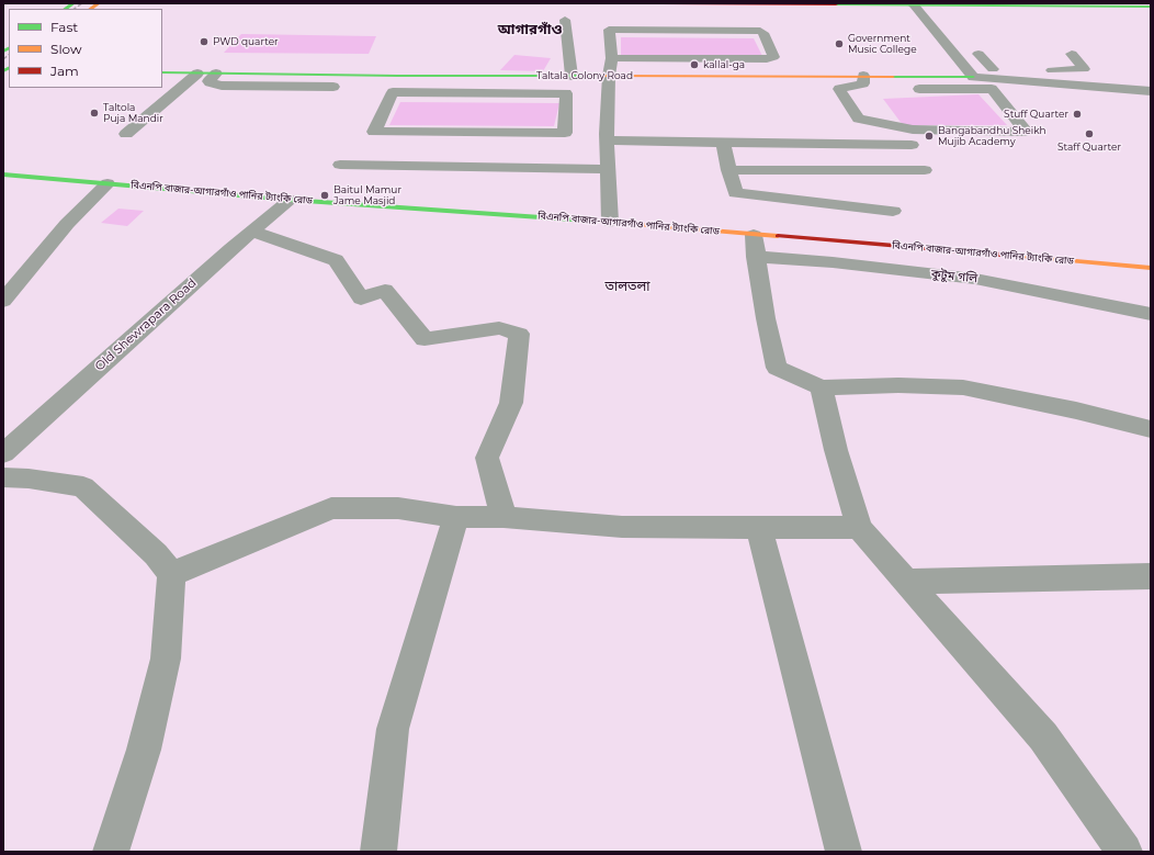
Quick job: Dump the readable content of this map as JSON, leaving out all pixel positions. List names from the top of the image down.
{
  "streets": {
    "street": [
      "Taltala Colony Road",
      "বিএনপি বাজার-আগারগাঁও পানির ট্যাংকি রোড",
      "কুটুম গলি",
      "Old Shewrapara Road"
    ]
  },
  "crossings": [
    ["বিএনপি বাজার-আগারগাঁও পানির ট্যাংকি রোড", "Old Shewrapara Road"]
  ],
  "districts": ["আগারগাঁও", "তালতলা"],
  "places": [
    "PWD quarter",
    "Government Music College",
    "kallal-ga",
    "Taltola Puja Mandir",
    "Stuff Quarter",
    "Staff Quarter",
    "Bangabandhu Sheikh Mujib Academy",
    "Baitul Mamur Jame Masjid"
  ],
  "legend": ["Fast", "Slow", "Jam"]
}
